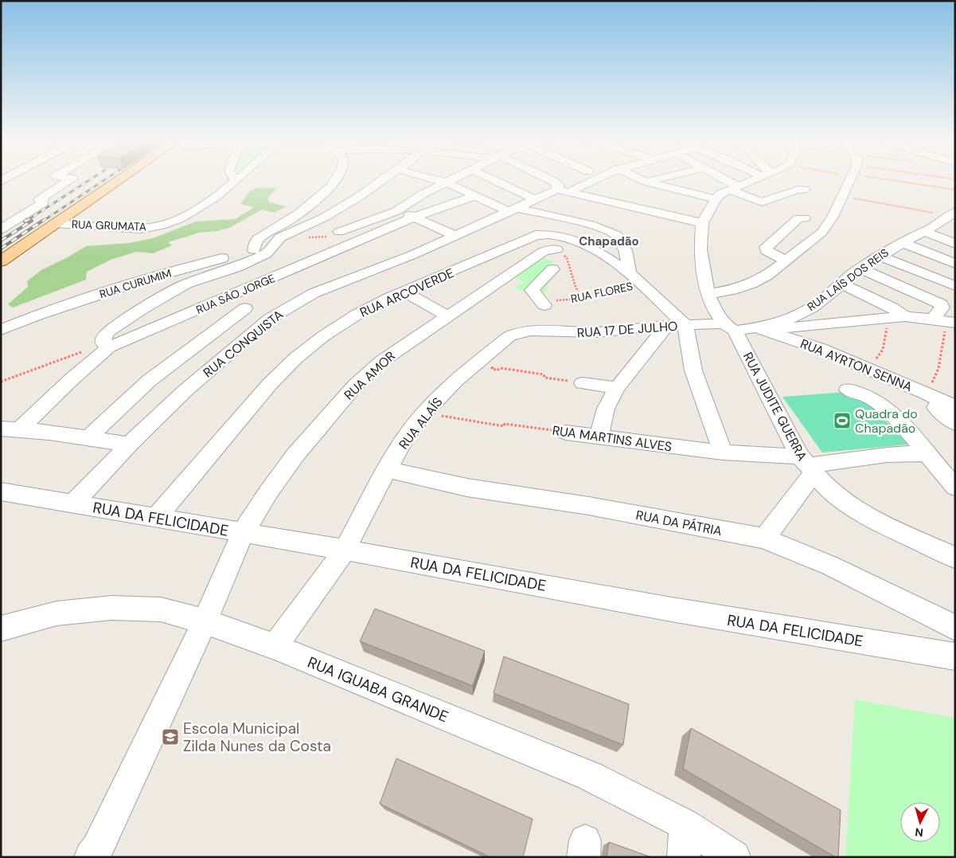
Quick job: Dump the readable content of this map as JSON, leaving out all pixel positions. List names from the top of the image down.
{
  "streets": {
    "street": [
      "RUA GRUMATA",
      "RUA LAÍS DOS REIS",
      "RUA CURUMIM",
      "RUA ARCOVERDE",
      "RUA SÃO JORGE",
      "RUA 17 DE JULHO",
      "RUA CONQUISTA",
      "RUA AYRTON SENNA",
      "RUA AMOR",
      "RUA JUDITE GUERRA",
      "RUA ALAÍS",
      "RUA MARTINS ALVES",
      "RUA DA FELICIDADE",
      "RUA DA PÁTRIA",
      "RUA IGUABA GRANDE"
    ],
    "path": ["RUA FLORES"]
  },
  "crossings": [
    ["RUA LAÍS DOS REIS", "RUA 17 DE JULHO"],
    ["RUA LAÍS DOS REIS", "RUA AYRTON SENNA"],
    ["RUA LAÍS DOS REIS", "RUA JUDITE GUERRA"],
    ["RUA ARCOVERDE", "RUA FLORES"],
    ["RUA ARCOVERDE", "RUA 17 DE JULHO"],
    ["RUA ARCOVERDE", "RUA DA FELICIDADE"],
    ["RUA 17 DE JULHO", "RUA JUDITE GUERRA"],
    ["RUA 17 DE JULHO", "RUA ALAÍS"],
    ["RUA CONQUISTA", "RUA DA FELICIDADE"],
    ["RUA AMOR", "RUA DA FELICIDADE"],
    ["RUA AMOR", "RUA IGUABA GRANDE"],
    ["RUA JUDITE GUERRA", "RUA MARTINS ALVES"],
    ["RUA ALAÍS", "RUA MARTINS ALVES"],
    ["RUA ALAÍS", "RUA DA FELICIDADE"],
    ["RUA ALAÍS", "RUA DA PÁTRIA"],
    ["RUA ALAÍS", "RUA IGUABA GRANDE"]
  ],
  "districts": ["Chapadão"],
  "places": {
    "sports": ["Quadra do Chapadão"],
    "school or university": ["Escola Municipal Zilda Nunes da Costa"]
  },
  "north": "bottom"
}
